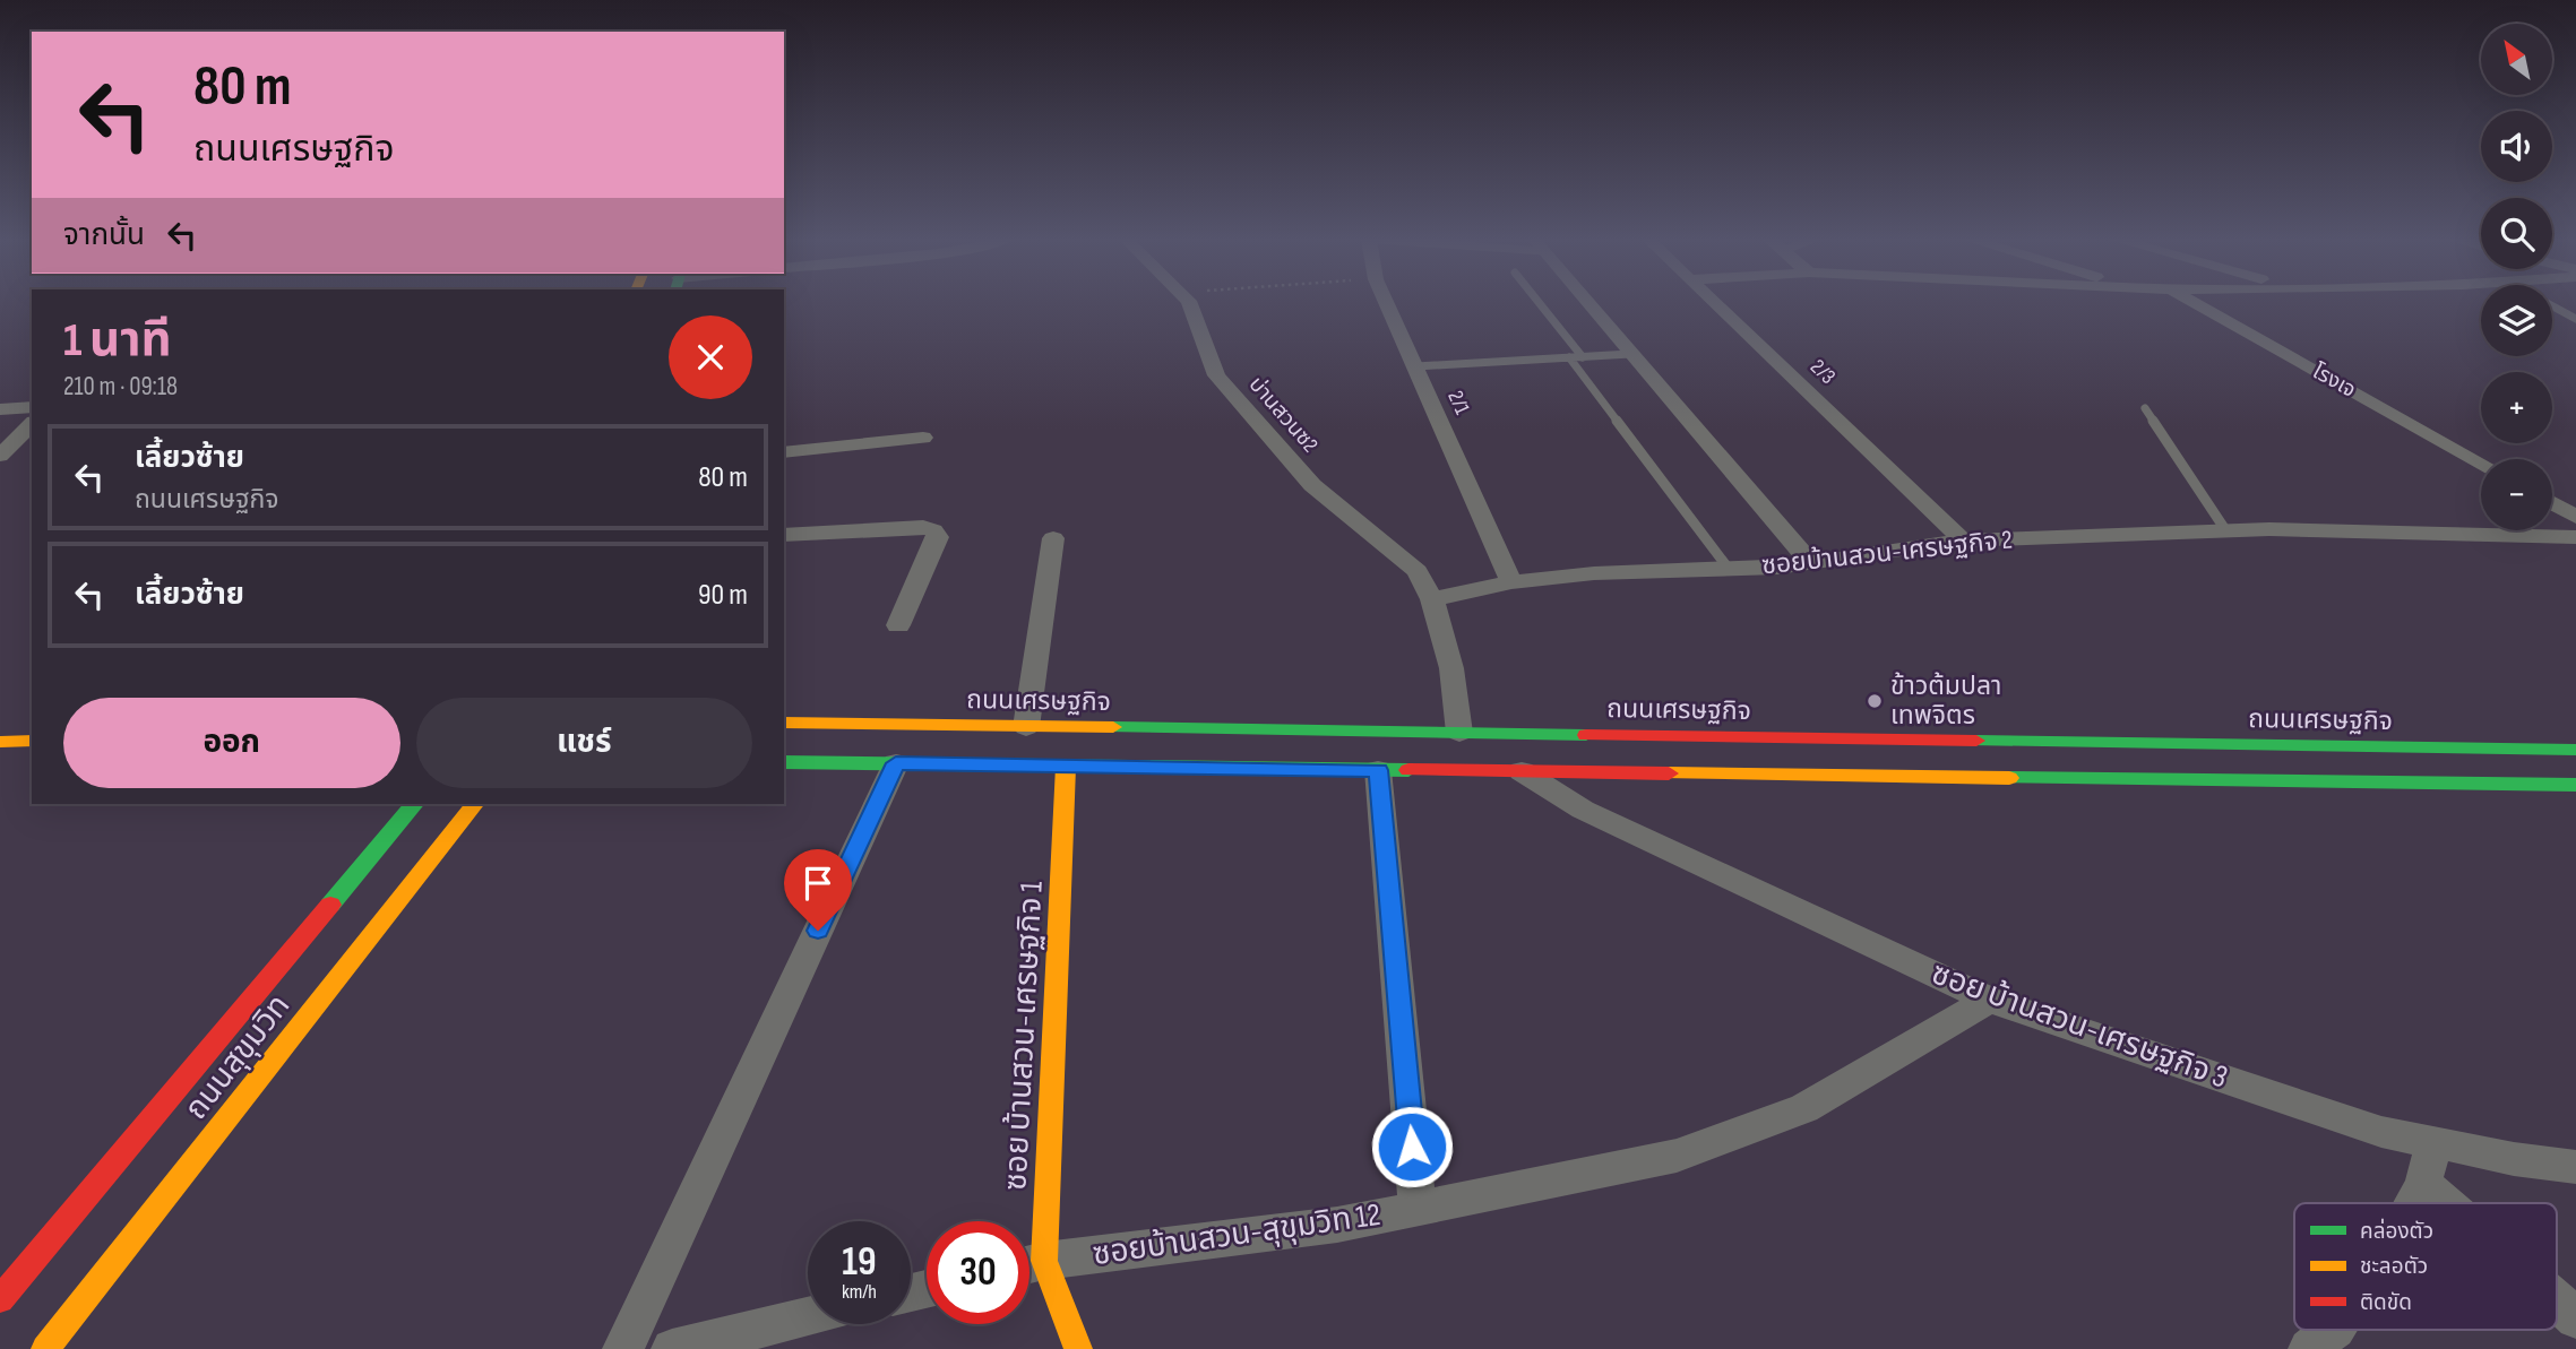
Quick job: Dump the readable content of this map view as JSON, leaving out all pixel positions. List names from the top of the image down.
{
  "streets": {
    "main road": ["ถนนเศรษฐกิจ", "ซอย บ้านสวน-เศรษฐกิจ 1", "ถนนสุขุมวิท"],
    "street": [
      "2/3",
      "โรงเจ",
      "2/1",
      "บ่านสวนซ2",
      "ซอยบ้านสวน-เศรษฐกิจ 2",
      "ซอย บ้านสวน-เศรษฐกิจ 3",
      "ซอยบ้านสวน-สุขุมวิท 12"
    ]
  },
  "crossings": [
    ["2/3", "ซอยบ้านสวน-เศรษฐกิจ 2"],
    ["2/1", "ซอยบ้านสวน-เศรษฐกิจ 2"],
    ["บ่านสวนซ2", "ซอยบ้านสวน-เศรษฐกิจ 2"],
    ["ซอย บ้านสวน-เศรษฐกิจ 3", "ซอยบ้านสวน-สุขุมวิท 12"]
  ],
  "places": ["ข้าวต้มปลา เทพจิตร"],
  "legend": ["คล่องตัว", "ชะลอตัว", "ติดขัด"],
  "north": "top left",
  "page": {
    "map_buttons": ["+", "−"],
    "turn": ["80 m", "ถนนเศรษฐกิจ"],
    "then": "จากนั้น",
    "heading": ["1 นาที", "210 m · 09:18"],
    "list": [
      {
        "name": "เลี้ยวซ้าย",
        "note": "ถนนเศรษฐกิจ",
        "value": "80 m"
      },
      {
        "name": "เลี้ยวซ้าย",
        "value": "90 m"
      }
    ],
    "buttons": ["ออก", "แชร์"],
    "speed": "19 km/h",
    "limit": "30"
  }
}
